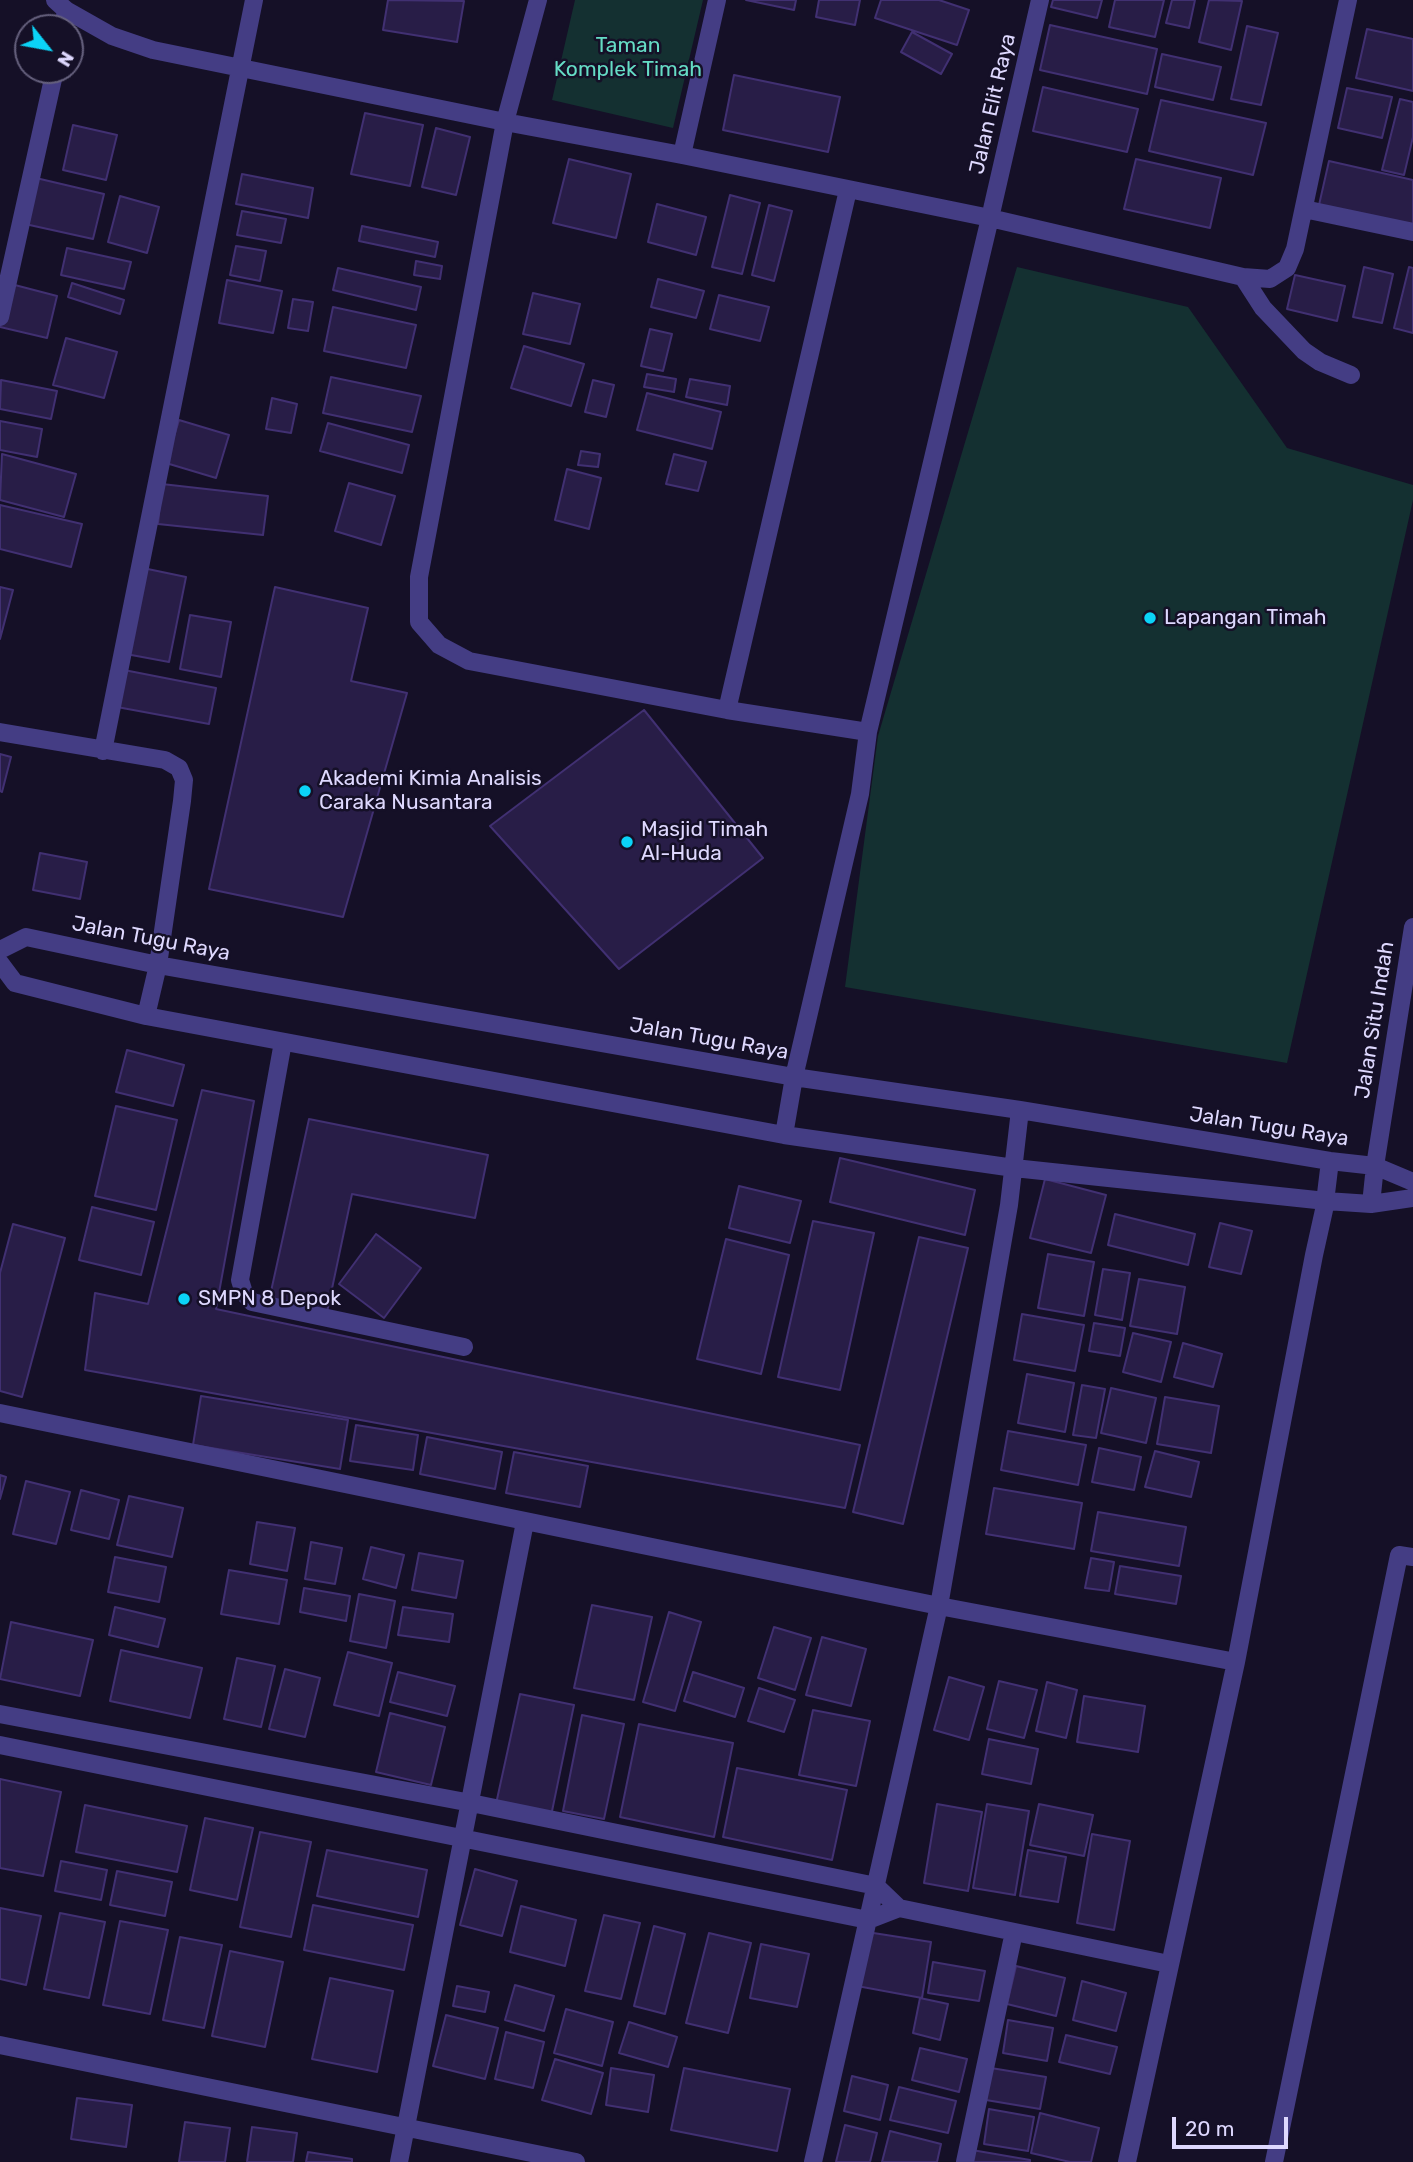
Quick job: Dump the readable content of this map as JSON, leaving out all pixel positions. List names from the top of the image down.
{
  "streets": {
    "street": ["Jalan Elit Raya", "Jalan Tugu Raya", "Jalan Situ Indah"]
  },
  "crossings": [
    ["Jalan Elit Raya", "Jalan Tugu Raya"],
    ["Jalan Tugu Raya", "Jalan Situ Indah"]
  ],
  "parks": ["Taman Komplek Timah"],
  "places": [
    "Lapangan Timah",
    "Akademi Kimia Analisis Caraka Nusantara",
    "Masjid Timah Al-Huda",
    "SMPN 8 Depok"
  ],
  "scale_bar": "20 m",
  "north": "bottom right"
}
